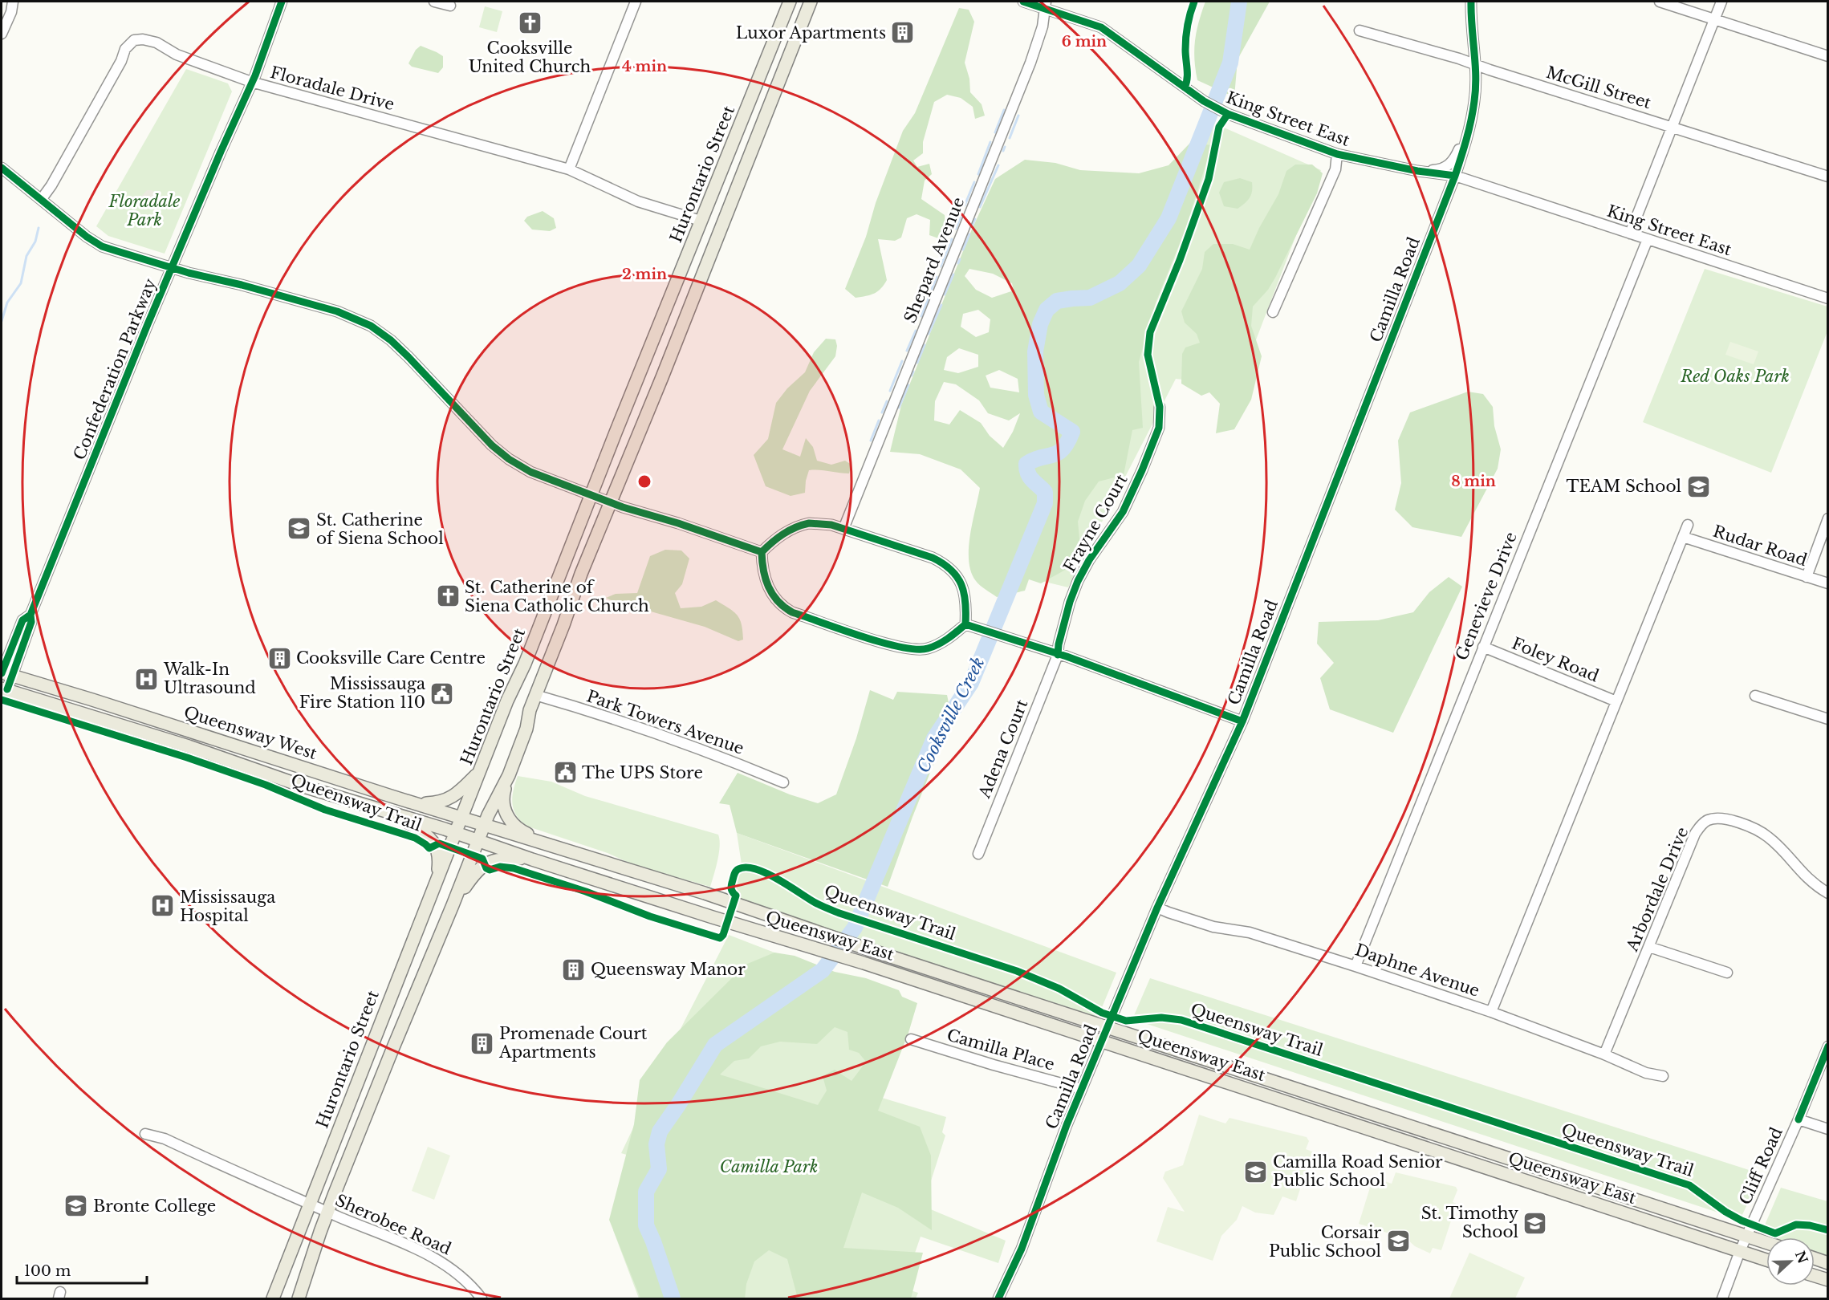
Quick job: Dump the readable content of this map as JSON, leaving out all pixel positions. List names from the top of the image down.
{
  "streets": {
    "main road": ["Hurontario Street", "Queensway West", "Queensway East"],
    "street": [
      "McGill Street",
      "Floradale Drive",
      "King Street East",
      "Shepard Avenue",
      "Camilla Road",
      "Confederation Parkway",
      "Frayne Court",
      "Rudar Road",
      "Genevieve Drive",
      "Foley Road",
      "Park Towers Avenue",
      "Adena Court",
      "Arbordale Drive",
      "Daphne Avenue",
      "Camilla Place",
      "Cliff Road",
      "Sherobee Road"
    ],
    "cycle path": ["Queensway Trail"]
  },
  "crossings": [
    ["McGill Street", "Camilla Road"],
    ["Floradale Drive", "Hurontario Street"],
    ["Floradale Drive", "Confederation Parkway"],
    ["King Street East", "Shepard Avenue"],
    ["King Street East", "Camilla Road"],
    ["King Street East", "Genevieve Drive"],
    ["Hurontario Street", "Queensway West"],
    ["Hurontario Street", "Sherobee Road"],
    ["Camilla Road", "Queensway East"],
    ["Camilla Road", "Daphne Avenue"],
    ["Camilla Road", "Camilla Place"],
    ["Confederation Parkway", "Queensway West"],
    ["Frayne Court", "Adena Court"],
    ["Genevieve Drive", "Foley Road"],
    ["Genevieve Drive", "Daphne Avenue"],
    ["Queensway West", "Queensway East"],
    ["Arbordale Drive", "Daphne Avenue"],
    ["Queensway East", "Cliff Road"]
  ],
  "water": ["Cooksville Creek"],
  "parks": ["Floradale Park", "Red Oaks Park", "Camilla Park"],
  "places": {
    "church": ["Cooksville United Church", "St. Catherine of Siena Catholic Church"],
    "building": [
      "Luxor Apartments",
      "Cooksville Care Centre",
      "Queensway Manor",
      "Promenade Court Apartments"
    ],
    "school or university": [
      "TEAM School",
      "St. Catherine of Siena School",
      "Camilla Road Senior Public School",
      "Bronte College",
      "St. Timothy School",
      "Corsair Public School"
    ],
    "hospital": ["Walk-In Ultrasound", "Mississauga Hospital"],
    "public building": ["Mississauga Fire Station 110", "The UPS Store"]
  },
  "scale_bar": "100 m",
  "north": "right",
  "rings": [
    "6 min",
    "4 min",
    "2 min",
    "8 min"
  ]
}
